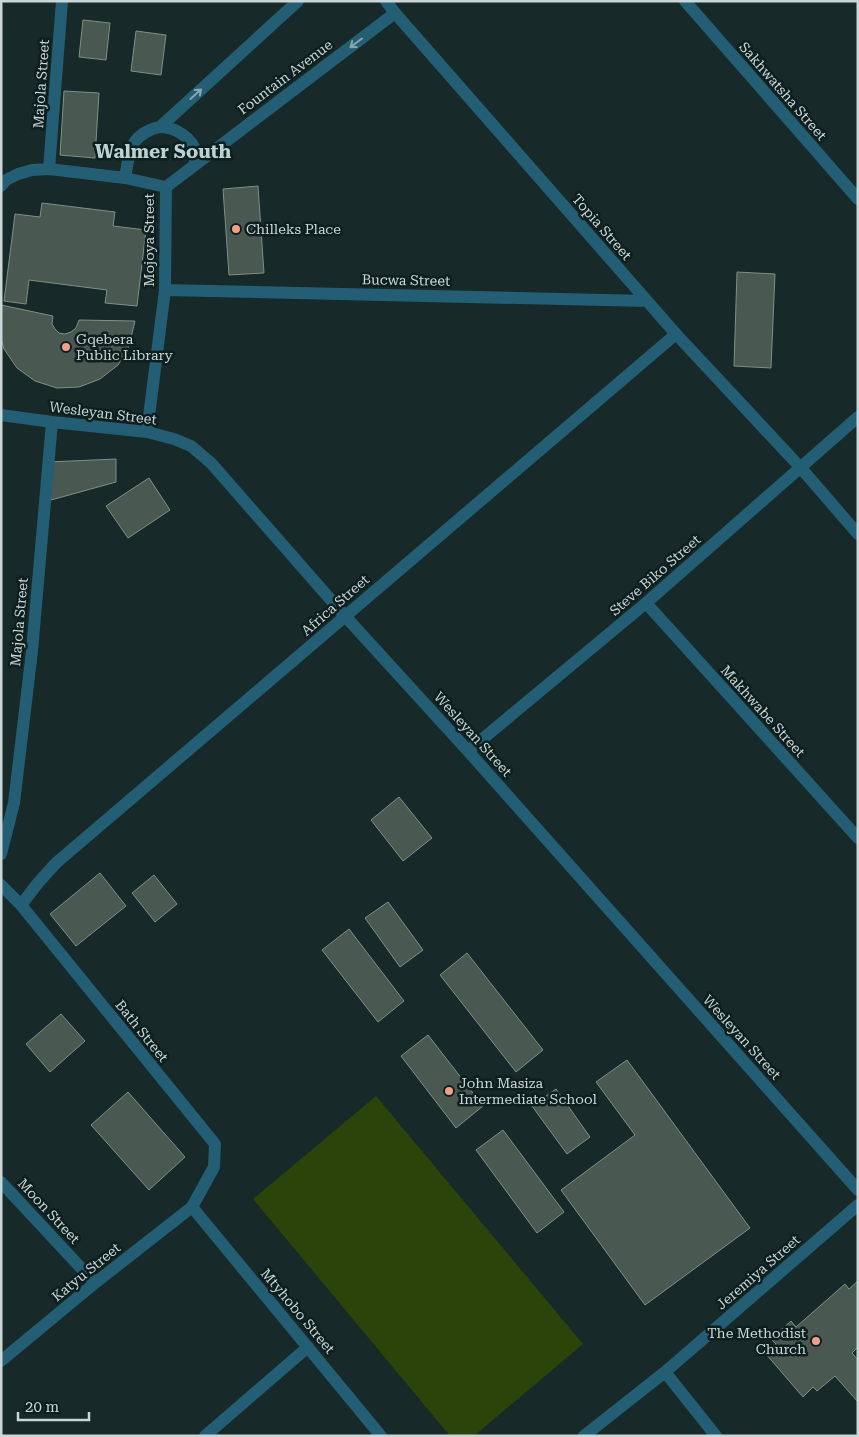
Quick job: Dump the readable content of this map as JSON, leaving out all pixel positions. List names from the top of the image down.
{
  "streets": {
    "street": [
      "Fountain Avenue",
      "Majola Street",
      "Sakhwatsha Street",
      "Topia Street",
      "Mojoya Street",
      "Bucwa Street",
      "Wesleyan Street",
      "Steve Biko Street",
      "Africa Street",
      "Makhwabe Street",
      "Bath Street",
      "Moon Street",
      "Katyu Street",
      "Jeremiya Street",
      "Mtyhobo Street"
    ]
  },
  "crossings": [
    ["Fountain Avenue", "Topia Street"],
    ["Fountain Avenue", "Mojoya Street"],
    ["Majola Street", "Mojoya Street"],
    ["Majola Street", "Wesleyan Street"],
    ["Topia Street", "Bucwa Street"],
    ["Topia Street", "Steve Biko Street"],
    ["Topia Street", "Africa Street"],
    ["Mojoya Street", "Bucwa Street"],
    ["Mojoya Street", "Wesleyan Street"],
    ["Wesleyan Street", "Steve Biko Street"],
    ["Wesleyan Street", "Africa Street"],
    ["Steve Biko Street", "Makhwabe Street"],
    ["Africa Street", "Bath Street"],
    ["Bath Street", "Katyu Street"],
    ["Bath Street", "Mtyhobo Street"],
    ["Moon Street", "Katyu Street"],
    ["Katyu Street", "Mtyhobo Street"]
  ],
  "districts": ["Walmer South"],
  "places": [
    "Chilleks Place",
    "Gqebera Public Library",
    "John Masiza Intermediate School",
    "The Methodist Church"
  ],
  "scale_bar": "20 m"
}
